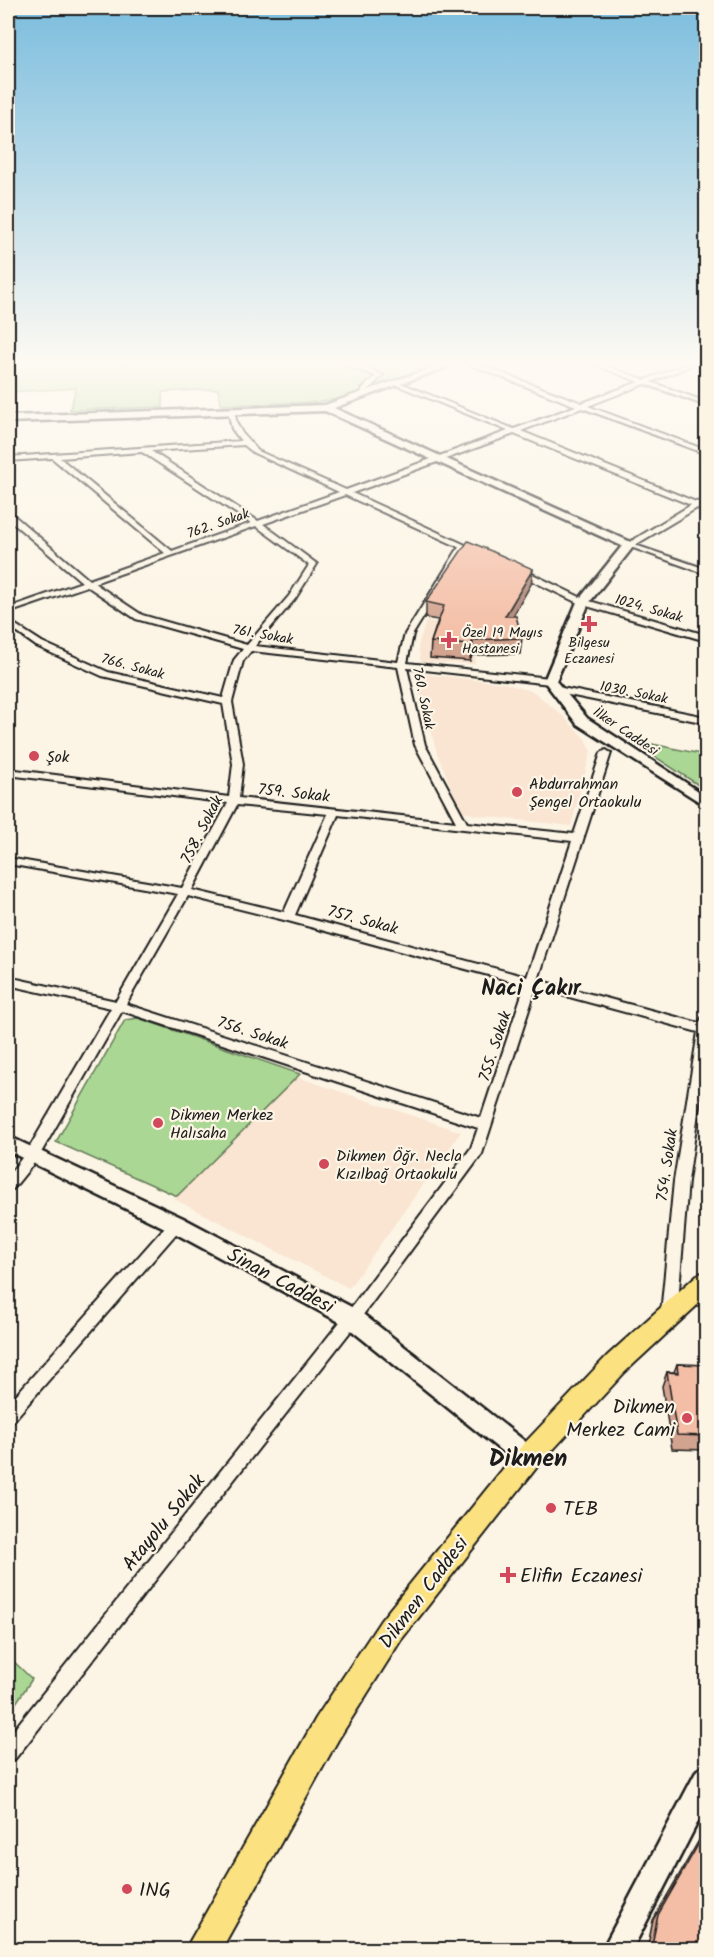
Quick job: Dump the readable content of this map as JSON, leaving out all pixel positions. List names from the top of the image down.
{
  "streets": {
    "main road": ["Dikmen Caddesi"],
    "street": [
      "762. Sokak",
      "1024. Sokak",
      "761. Sokak",
      "766. Sokak",
      "1030. Sokak",
      "760. Sokak",
      "İlker Caddesi",
      "759. Sokak",
      "758. Sokak",
      "757. Sokak",
      "756. Sokak",
      "755. Sokak",
      "754. Sokak",
      "Sinan Caddesi",
      "Atayolu Sokak"
    ]
  },
  "crossings": [
    ["762. Sokak", "761. Sokak"],
    ["762. Sokak", "758. Sokak"],
    ["761. Sokak", "1030. Sokak"],
    ["761. Sokak", "760. Sokak"],
    ["761. Sokak", "İlker Caddesi"],
    ["761. Sokak", "758. Sokak"],
    ["766. Sokak", "758. Sokak"],
    ["1030. Sokak", "İlker Caddesi"],
    ["760. Sokak", "759. Sokak"],
    ["759. Sokak", "758. Sokak"],
    ["759. Sokak", "755. Sokak"],
    ["758. Sokak", "757. Sokak"],
    ["758. Sokak", "756. Sokak"],
    ["758. Sokak", "Sinan Caddesi"],
    ["757. Sokak", "755. Sokak"],
    ["757. Sokak", "754. Sokak"],
    ["756. Sokak", "755. Sokak"],
    ["755. Sokak", "Sinan Caddesi"],
    ["755. Sokak", "Atayolu Sokak"],
    ["754. Sokak", "Dikmen Caddesi"],
    ["Sinan Caddesi", "Atayolu Sokak"],
    ["Sinan Caddesi", "Dikmen Caddesi"]
  ],
  "districts": ["Naci Çakır", "Dikmen"],
  "places": {
    "health": ["Bilgesu Eczanesi", "Özel 19 Mayıs Hastanesi", "Elifin Eczanesi"],
    "other": [
      "Şok",
      "Abdurrahman Şengel Ortaokulu",
      "Dikmen Merkez Halısaha",
      "Dikmen Öğr. Necla Kızılbağ Ortaokulu",
      "Dikmen Merkez Cami",
      "TEB",
      "ING"
    ]
  }
}
